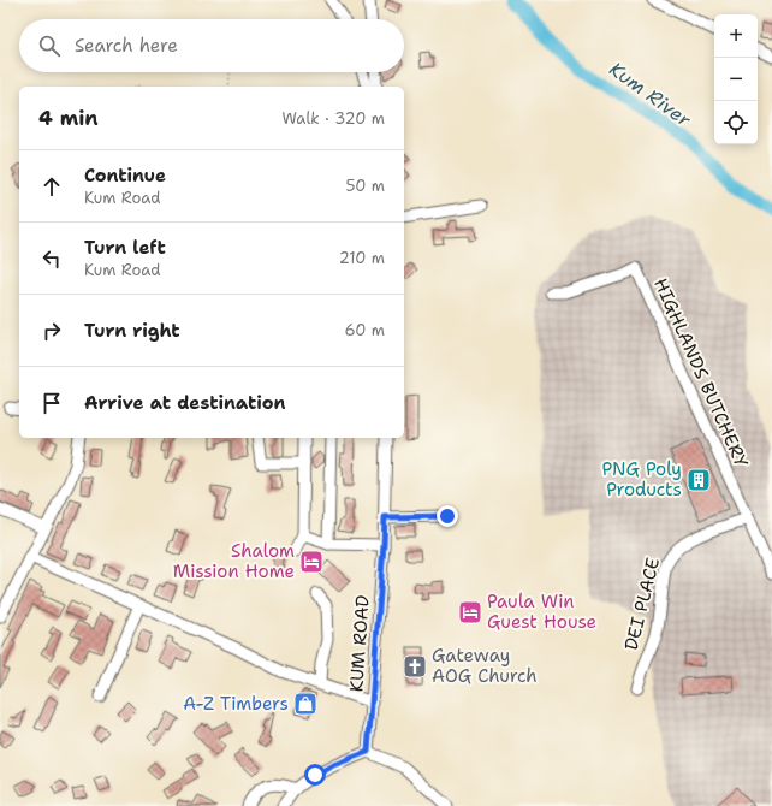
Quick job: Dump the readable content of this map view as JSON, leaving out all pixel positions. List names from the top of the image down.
{
  "streets": {
    "street": ["HIGHLANDS BUTCHERY", "DEI PLACE", "KUM ROAD"]
  },
  "crossings": [
    ["HIGHLANDS BUTCHERY", "DEI PLACE"]
  ],
  "water": ["Kum River"],
  "places": {
    "building": ["PNG Poly Products"],
    "hotel": ["Shalom Mission Home", "Paula Win Guest House"],
    "church": ["Gateway AOG Church"],
    "shop": ["A-Z Timbers"]
  },
  "page": {
    "map_buttons": ["+", "−"],
    "search": "Search here",
    "heading": ["4 min", "Walk · 320 m"],
    "list": [
      ["Continue", "Kum Road", "50 m"],
      ["Turn left", "Kum Road", "210 m"],
      ["Turn right", "60 m"],
      "Arrive at destination"
    ]
  }
}
